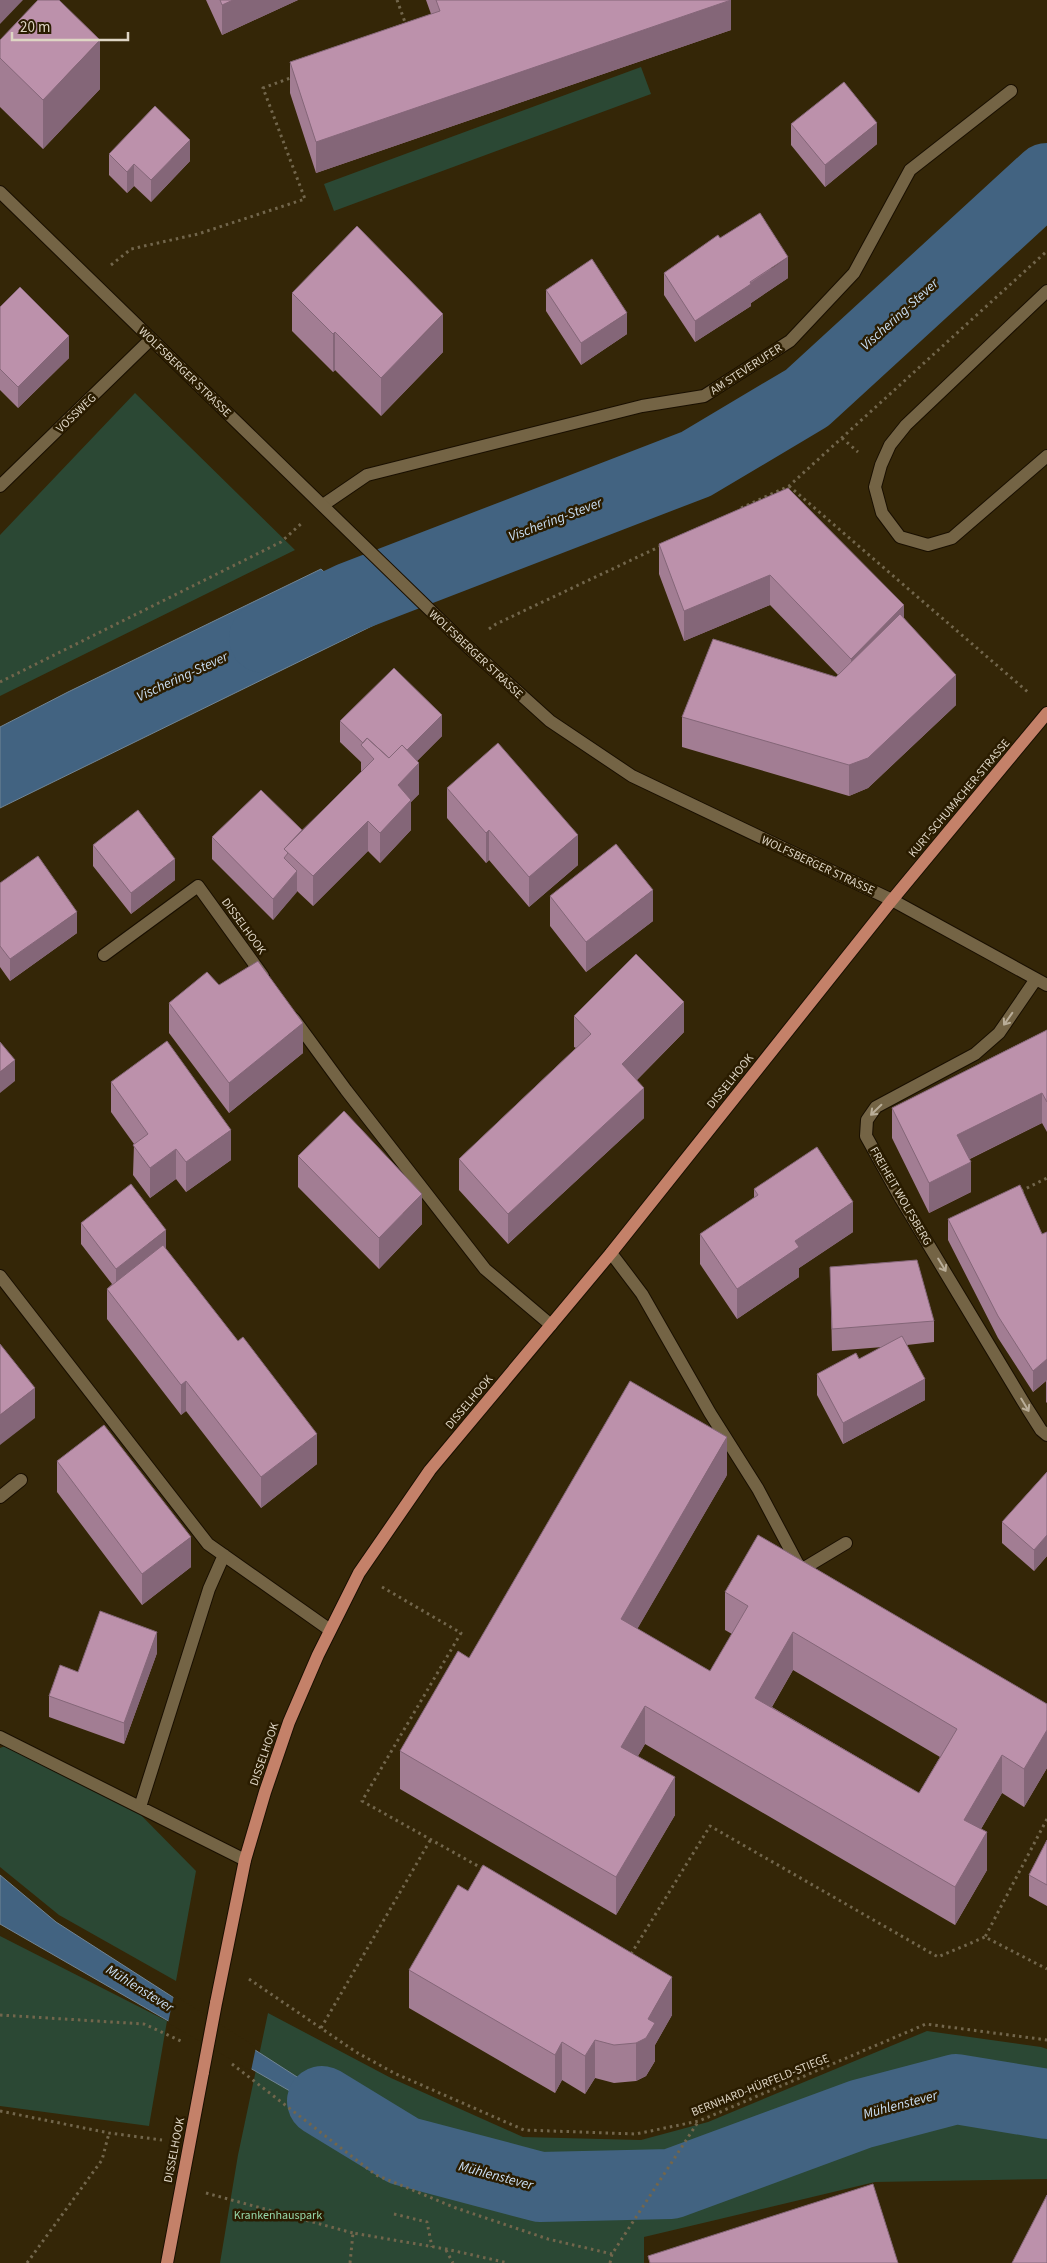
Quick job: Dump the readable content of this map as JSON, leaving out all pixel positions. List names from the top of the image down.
{
  "streets": {
    "main road": ["KURT-SCHUMACHER-STRASSE", "DISSELHOOK"],
    "street": [
      "AM STEVERUFER",
      "WOLFSBERGER STRASSE",
      "VOSSWEG",
      "FREIHEIT WOLFSBERG"
    ],
    "path": ["BERNHARD-HÜRFELD-STIEGE"]
  },
  "crossings": [
    ["AM STEVERUFER", "WOLFSBERGER STRASSE"],
    ["WOLFSBERGER STRASSE", "VOSSWEG"],
    ["WOLFSBERGER STRASSE", "KURT-SCHUMACHER-STRASSE"],
    ["WOLFSBERGER STRASSE", "DISSELHOOK"],
    ["WOLFSBERGER STRASSE", "FREIHEIT WOLFSBERG"],
    ["KURT-SCHUMACHER-STRASSE", "DISSELHOOK"],
    ["DISSELHOOK", "BERNHARD-HÜRFELD-STIEGE"]
  ],
  "water": ["Vischering-Stever", "Mühlenstever"],
  "parks": ["Krankenhauspark"],
  "scale_bar": "20 m"
}
